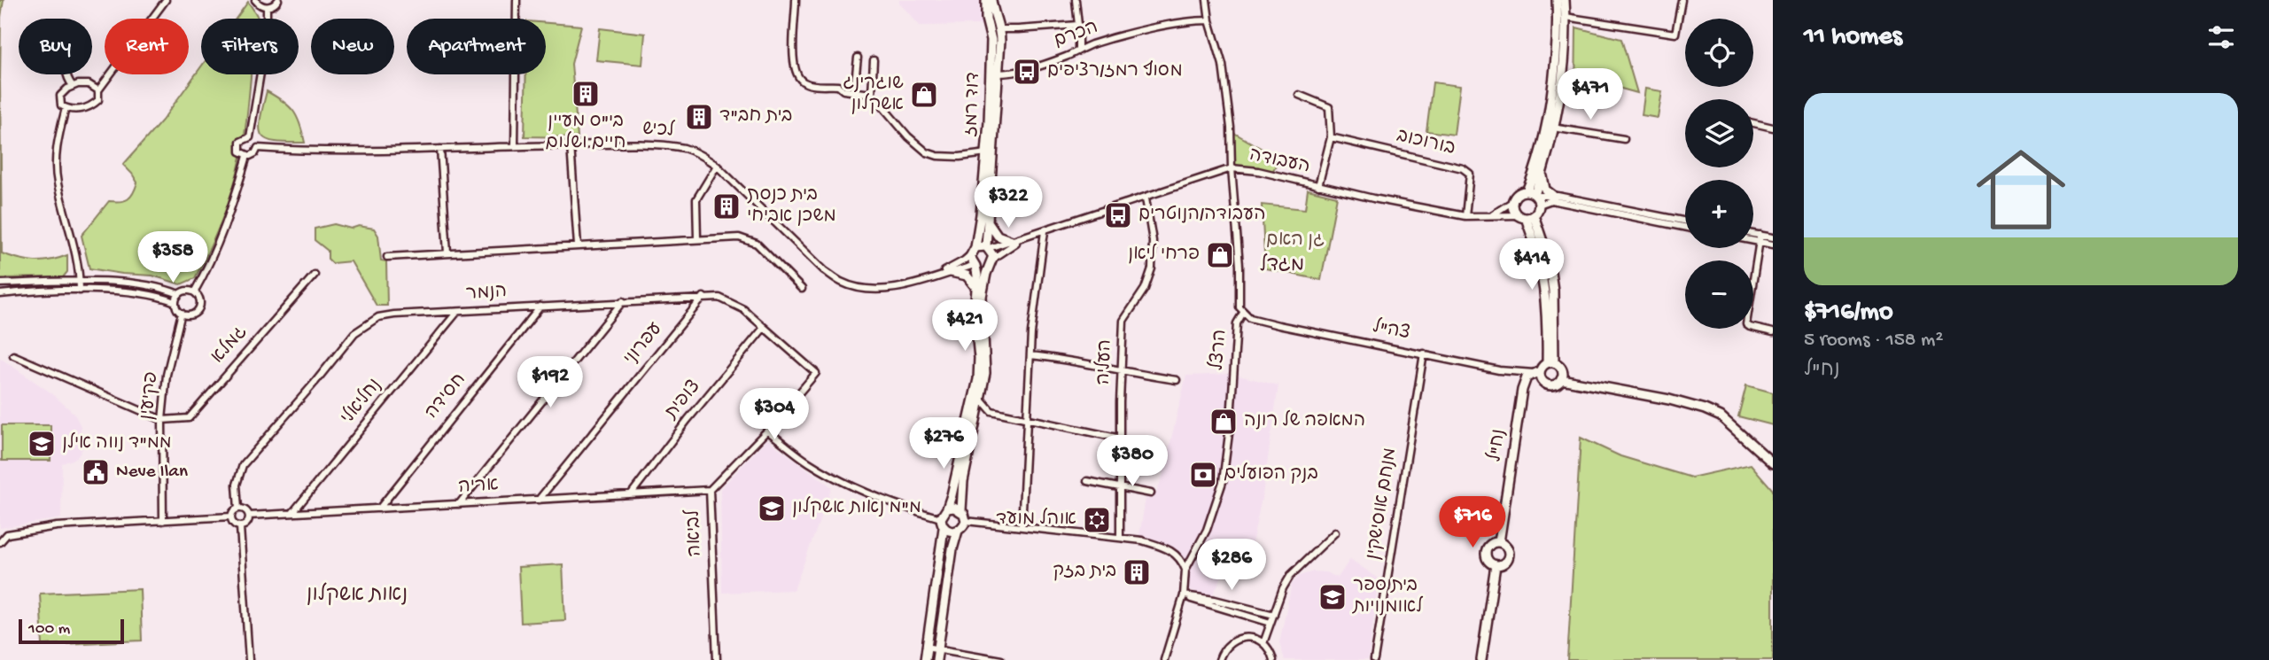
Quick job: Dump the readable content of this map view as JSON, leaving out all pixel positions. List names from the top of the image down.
{
  "streets": {
    "street": [
      "הכרם",
      "דוד רמז",
      "לכיש",
      "בורוכוב",
      "העבודה",
      "הנמר",
      "צה\"ל",
      "עפרוני",
      "גמלא",
      "הרצל",
      "העליה",
      "פקיעין",
      "חסידה",
      "צופית",
      "נחליאלי",
      "נח\"ל",
      "אריה",
      "מנחם אוסישקין",
      "לביאה"
    ]
  },
  "crossings": [
    ["הכרם", "דוד רמז"],
    ["הכרם", "הרצל"],
    ["דוד רמז", "לכיש"],
    ["דוד רמז", "העבודה"],
    ["לכיש", "העבודה"],
    ["בורוכוב", "העבודה"],
    ["העבודה", "הרצל"],
    ["העבודה", "העליה"],
    ["הנמר", "עפרוני"],
    ["הנמר", "חסידה"],
    ["הנמר", "צופית"],
    ["הנמר", "נחליאלי"],
    ["הנמר", "אריה"],
    ["הנמר", "לביאה"],
    ["צה\"ל", "הרצל"],
    ["צה\"ל", "נח\"ל"],
    ["צה\"ל", "מנחם אוסישקין"],
    ["עפרוני", "אריה"],
    ["גמלא", "פקיעין"],
    ["חסידה", "אריה"],
    ["צופית", "אריה"],
    ["נחליאלי", "אריה"],
    ["אריה", "לביאה"]
  ],
  "districts": ["מגדל", "נאות אשקלון"],
  "parks": ["גן האם"],
  "places": {
    "bus stop": ["מסוף רמז/רציפים", "העבודה/הנוטרים"],
    "building": [
      "בי\"ס מעיין חיים ושלום",
      "בית חב\"ד",
      "בית כנסת משכן אביחי",
      "בית בזק"
    ],
    "shop": ["שוגרינג אשקלון", "פרחי ליאן", "המאפה של רונה"],
    "school or university": ["ממ\"ד נווה אילן", "מ\"מ נאות אשקלון", "בית ספר לאומנויות"],
    "public building": ["Neve Ilan"],
    "bank": ["בנק הפועלים"],
    "synagogue": ["אוהל מועד"]
  },
  "scale_bar": "100 m",
  "page": {
    "heading": "11 homes",
    "map_buttons": ["+", "−"],
    "chip": [
      "Buy",
      "Rent",
      "Filters",
      "New",
      "Apartment"
    ],
    "price": [
      "$471",
      "$322",
      "$358",
      "$414",
      "$421",
      "$192",
      "$304",
      "$276",
      "$380",
      "$716",
      "$286"
    ],
    "list": [
      {
        "name": "$716/mo",
        "note": "5 rooms · 158 m² · נח\"ל"
      }
    ],
    "scale": "100 m"
  }
}
